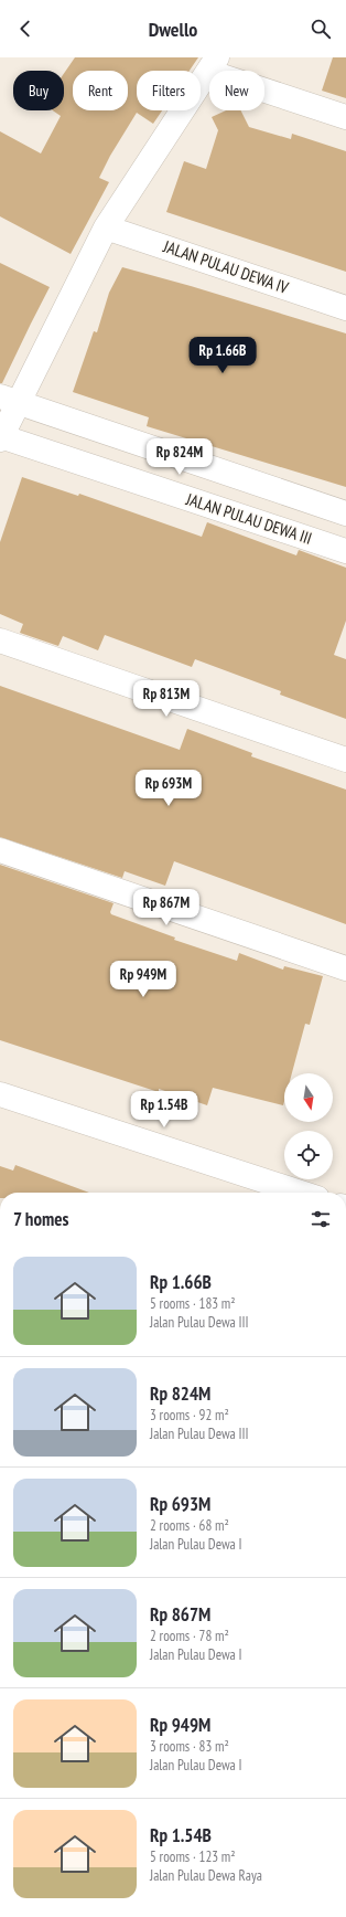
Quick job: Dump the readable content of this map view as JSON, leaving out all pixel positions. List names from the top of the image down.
{
  "streets": {
    "street": ["JALAN PULAU DEWA IV", "JALAN PULAU DEWA III"]
  },
  "north": "bottom",
  "page": {
    "header": "Dwello",
    "chip": [
      "Buy",
      "Rent",
      "Filters",
      "New"
    ],
    "price": [
      "Rp 1.66B",
      "Rp 824M",
      "Rp 813M",
      "Rp 693M",
      "Rp 867M",
      "Rp 949M",
      "Rp 1.54B"
    ],
    "heading": "7 homes",
    "list": [
      {
        "name": "Rp 1.66B",
        "note": "5 rooms · 183 m² · Jalan Pulau Dewa III"
      },
      {
        "name": "Rp 824M",
        "note": "3 rooms · 92 m² · Jalan Pulau Dewa III"
      },
      {
        "name": "Rp 693M",
        "note": "2 rooms · 68 m² · Jalan Pulau Dewa I"
      },
      {
        "name": "Rp 867M",
        "note": "2 rooms · 78 m² · Jalan Pulau Dewa I"
      },
      {
        "name": "Rp 949M",
        "note": "3 rooms · 83 m² · Jalan Pulau Dewa I"
      },
      {
        "name": "Rp 1.54B",
        "note": "5 rooms · 123 m² · Jalan Pulau Dewa Raya"
      }
    ]
  }
}
